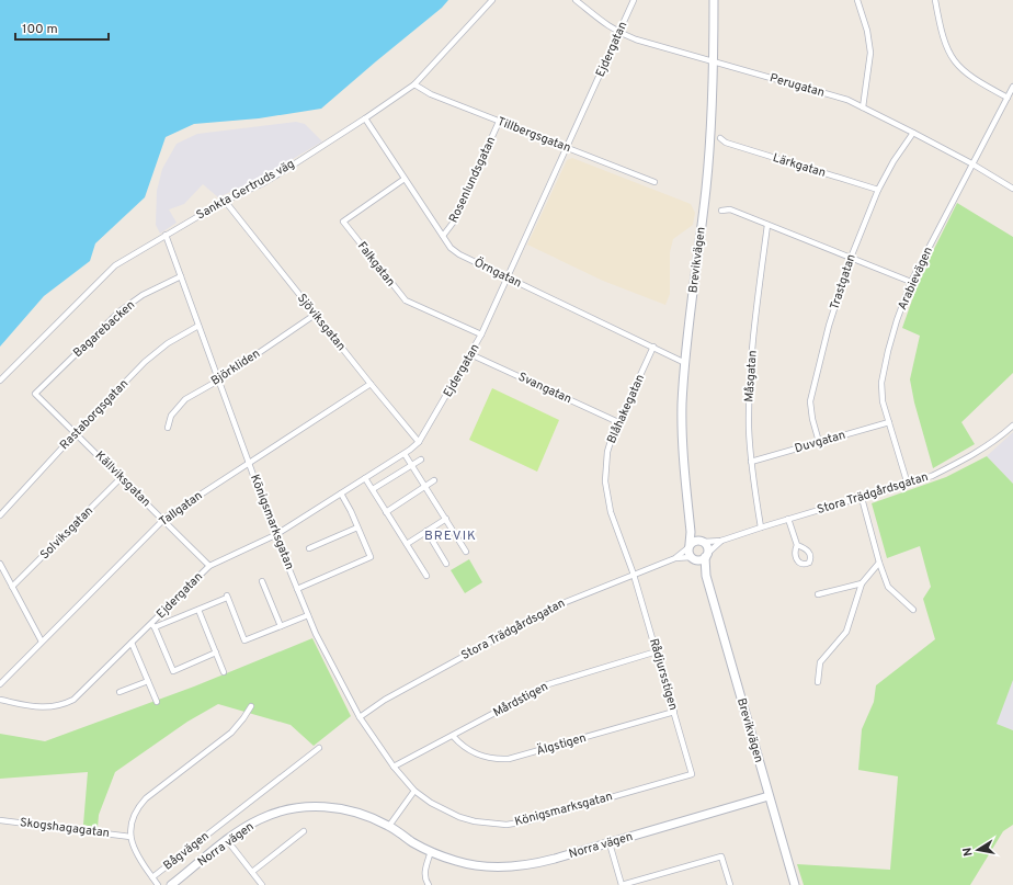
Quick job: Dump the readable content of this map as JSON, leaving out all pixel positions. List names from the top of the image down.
{
  "streets": {
    "street": [
      "Ejdergatan",
      "Perugatan",
      "Tillbergsgatan",
      "Lärkgatan",
      "Rosenlundsgatan",
      "Sankta Gertruds väg",
      "Brevikvägen",
      "Falkgatan",
      "Örngatan",
      "Arabievägen",
      "Trastgatan",
      "Sjöviksgatan",
      "Bagarebacken",
      "Björkliden",
      "Måsgatan",
      "Svangatan",
      "Blåhakegatan",
      "Rastaborgsgatan",
      "Duvgatan",
      "Källviksgatan",
      "Stora Trädgårdsgatan",
      "Tallgatan",
      "Königsmarksgatan",
      "Solviksgatan",
      "Rådjursstigen",
      "Mårdstigen",
      "Älgstigen",
      "Skogshagagatan",
      "Norra vägen",
      "Bågvägen"
    ]
  },
  "crossings": [
    ["Ejdergatan", "Perugatan"],
    ["Ejdergatan", "Tillbergsgatan"],
    ["Ejdergatan", "Falkgatan"],
    ["Ejdergatan", "Örngatan"],
    ["Ejdergatan", "Sjöviksgatan"],
    ["Ejdergatan", "Svangatan"],
    ["Ejdergatan", "Källviksgatan"],
    ["Ejdergatan", "Königsmarksgatan"],
    ["Perugatan", "Brevikvägen"],
    ["Perugatan", "Arabievägen"],
    ["Perugatan", "Trastgatan"],
    ["Tillbergsgatan", "Rosenlundsgatan"],
    ["Tillbergsgatan", "Sankta Gertruds väg"],
    ["Lärkgatan", "Trastgatan"],
    ["Rosenlundsgatan", "Örngatan"],
    ["Sankta Gertruds väg", "Örngatan"],
    ["Sankta Gertruds väg", "Sjöviksgatan"],
    ["Sankta Gertruds väg", "Königsmarksgatan"],
    ["Brevikvägen", "Örngatan"],
    ["Brevikvägen", "Stora Trädgårdsgatan"],
    ["Brevikvägen", "Norra vägen"],
    ["Falkgatan", "Örngatan"],
    ["Örngatan", "Blåhakegatan"],
    ["Arabievägen", "Duvgatan"],
    ["Arabievägen", "Stora Trädgårdsgatan"],
    ["Trastgatan", "Duvgatan"],
    ["Sjöviksgatan", "Björkliden"],
    ["Sjöviksgatan", "Tallgatan"],
    ["Bagarebacken", "Källviksgatan"],
    ["Bagarebacken", "Königsmarksgatan"],
    ["Björkliden", "Königsmarksgatan"],
    ["Måsgatan", "Duvgatan"],
    ["Måsgatan", "Stora Trädgårdsgatan"],
    ["Svangatan", "Blåhakegatan"],
    ["Blåhakegatan", "Stora Trädgårdsgatan"],
    ["Blåhakegatan", "Rådjursstigen"],
    ["Rastaborgsgatan", "Källviksgatan"],
    ["Rastaborgsgatan", "Königsmarksgatan"],
    ["Källviksgatan", "Tallgatan"],
    ["Källviksgatan", "Solviksgatan"],
    ["Stora Trädgårdsgatan", "Königsmarksgatan"],
    ["Stora Trädgårdsgatan", "Rådjursstigen"],
    ["Tallgatan", "Königsmarksgatan"],
    ["Königsmarksgatan", "Rådjursstigen"],
    ["Königsmarksgatan", "Mårdstigen"],
    ["Rådjursstigen", "Mårdstigen"],
    ["Rådjursstigen", "Älgstigen"],
    ["Mårdstigen", "Älgstigen"],
    ["Skogshagagatan", "Bågvägen"]
  ],
  "districts": ["BREVIK"],
  "scale_bar": "100 m",
  "north": "left"
}
